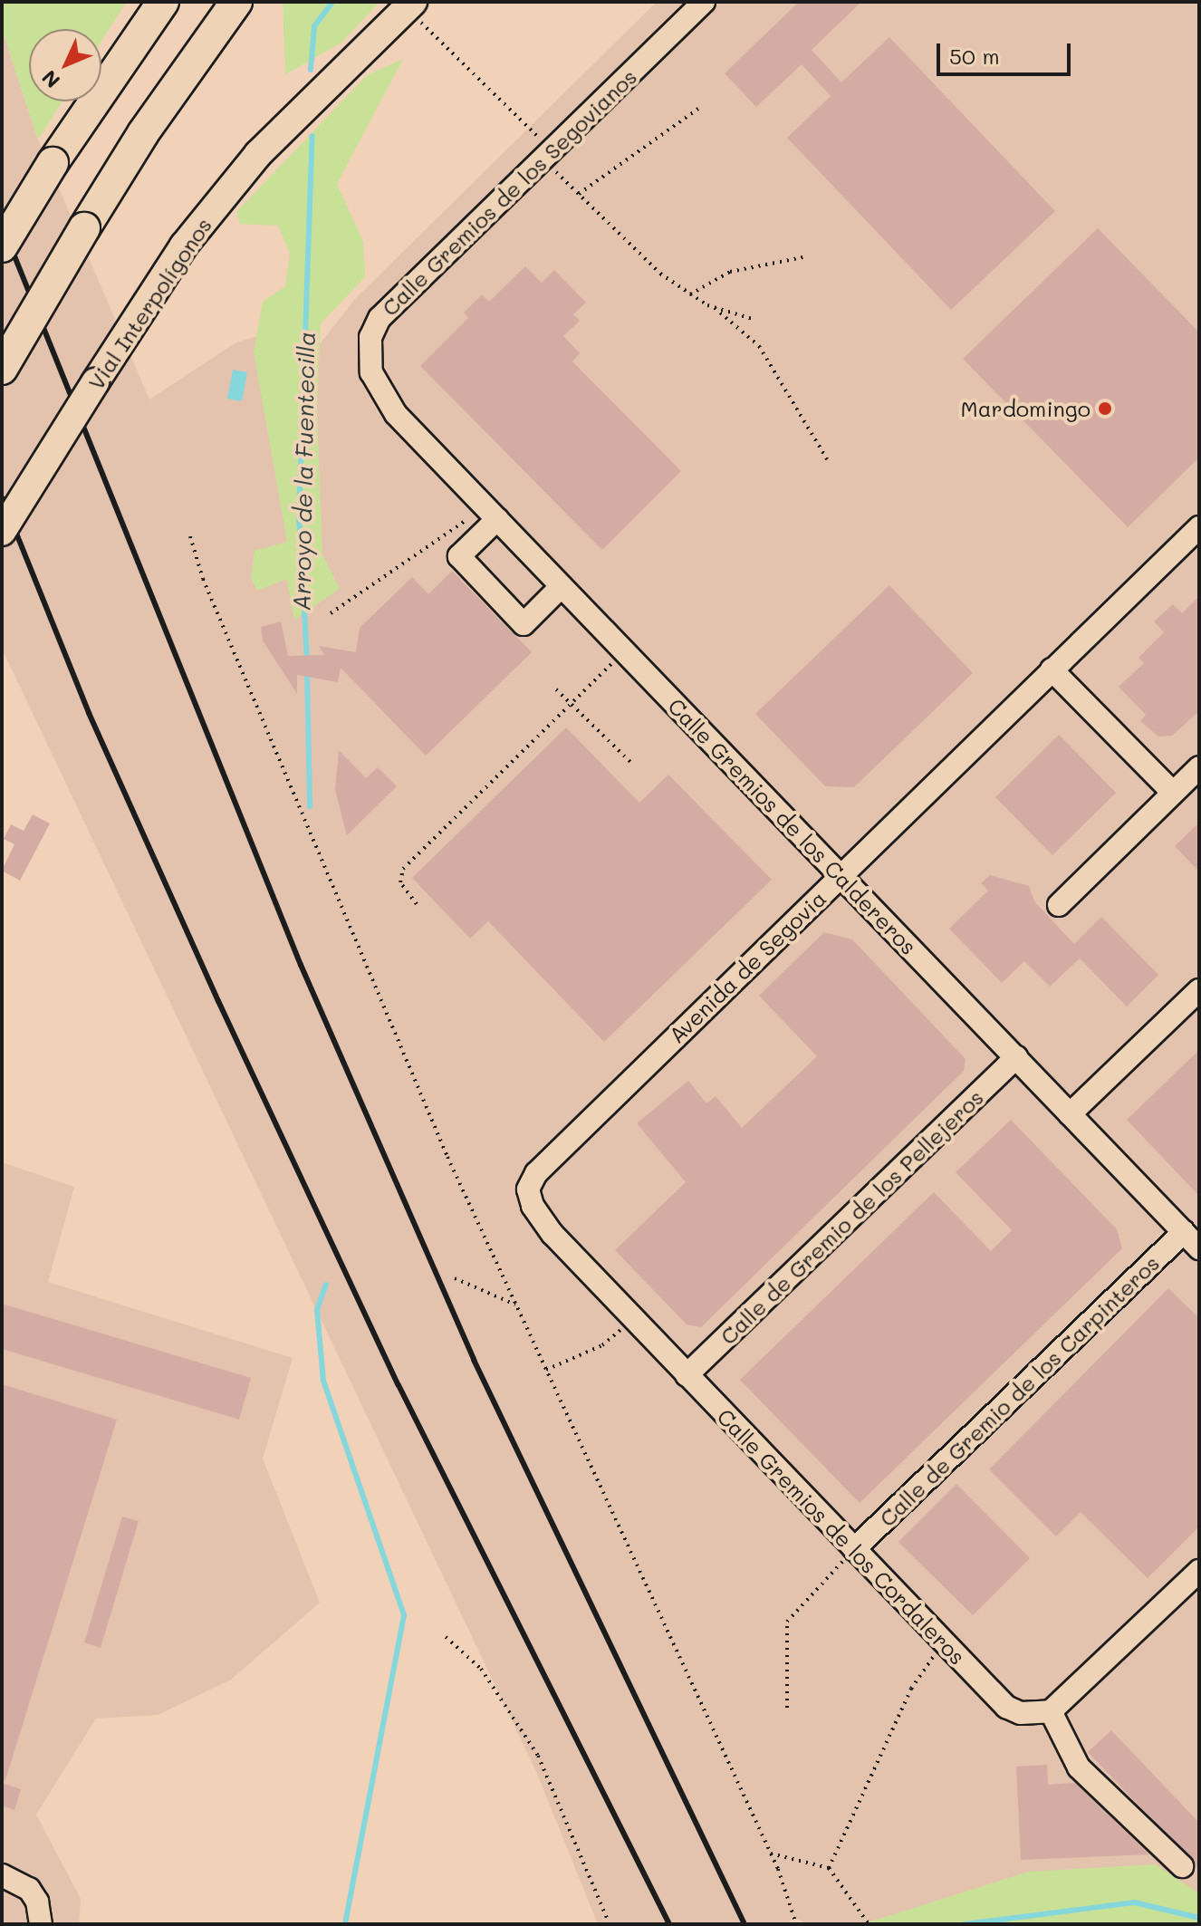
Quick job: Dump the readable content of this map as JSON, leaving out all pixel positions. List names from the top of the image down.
{
  "streets": {
    "main road": ["Vial Interpolígonos"],
    "street": [
      "Calle Gremios de los Segovianos",
      "Calle Gremios de los Caldereros",
      "Avenida de Segovia",
      "Calle de Gremio de los Pellejeros",
      "Calle de Gremio de los Carpinteros",
      "Calle Gremios de los Cordaleros"
    ]
  },
  "crossings": [
    ["Calle Gremios de los Segovianos", "Calle Gremios de los Caldereros"],
    ["Calle Gremios de los Caldereros", "Avenida de Segovia"],
    ["Calle Gremios de los Caldereros", "Calle de Gremio de los Pellejeros"],
    ["Calle Gremios de los Caldereros", "Calle de Gremio de los Carpinteros"],
    ["Avenida de Segovia", "Calle Gremios de los Cordaleros"],
    ["Calle de Gremio de los Pellejeros", "Calle Gremios de los Cordaleros"],
    ["Calle de Gremio de los Carpinteros", "Calle Gremios de los Cordaleros"]
  ],
  "water": ["Arroyo de la Fuentecilla"],
  "places": ["Mardomingo"],
  "scale_bar": "50 m",
  "north": "bottom left"
}
